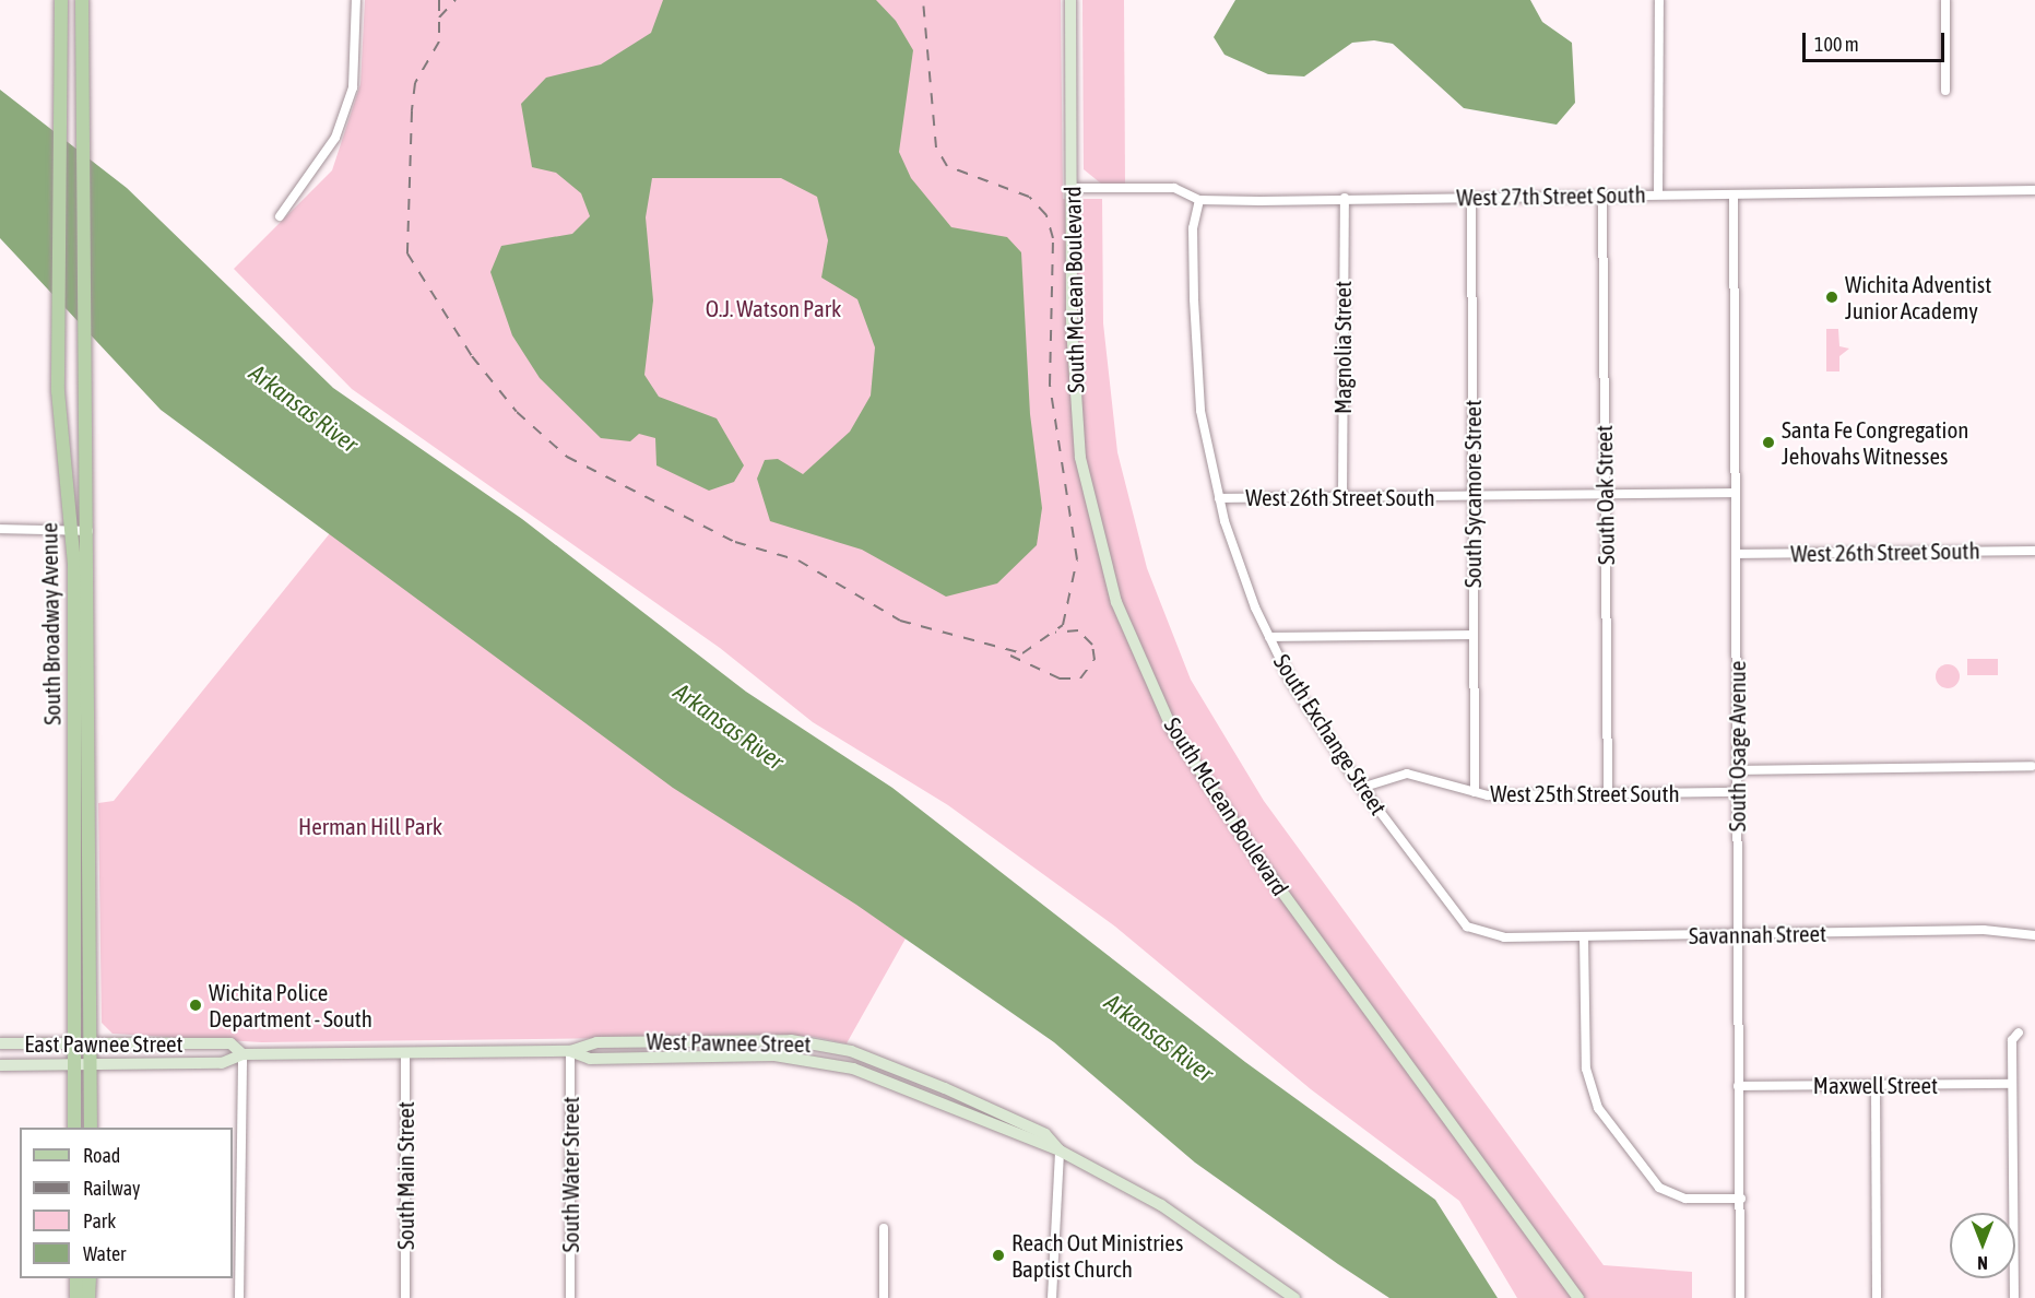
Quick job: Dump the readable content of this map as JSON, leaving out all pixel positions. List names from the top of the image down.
{
  "streets": {
    "main road": [
      "South McLean Boulevard",
      "South Broadway Avenue",
      "West Pawnee Street",
      "East Pawnee Street"
    ],
    "street": [
      "West 27th Street South",
      "Magnolia Street",
      "South Sycamore Street",
      "South Oak Street",
      "West 26th Street South",
      "South Exchange Street",
      "South Osage Avenue",
      "West 25th Street South",
      "Savannah Street",
      "Maxwell Street",
      "South Water Street",
      "South Main Street"
    ]
  },
  "crossings": [
    ["West 27th Street South", "South McLean Boulevard"],
    ["West 27th Street South", "Magnolia Street"],
    ["West 27th Street South", "South Sycamore Street"],
    ["West 27th Street South", "South Oak Street"],
    ["West 27th Street South", "South Exchange Street"],
    ["West 27th Street South", "South Osage Avenue"],
    ["Magnolia Street", "West 26th Street South"],
    ["South Sycamore Street", "West 26th Street South"],
    ["South Sycamore Street", "West 25th Street South"],
    ["South Oak Street", "West 26th Street South"],
    ["South Oak Street", "West 25th Street South"],
    ["West 26th Street South", "South Exchange Street"],
    ["West 26th Street South", "South Osage Avenue"],
    ["South Broadway Avenue", "East Pawnee Street"],
    ["South Exchange Street", "West 25th Street South"],
    ["South Exchange Street", "Savannah Street"],
    ["South Osage Avenue", "West 25th Street South"],
    ["South Osage Avenue", "Savannah Street"],
    ["South Osage Avenue", "Maxwell Street"],
    ["West Pawnee Street", "East Pawnee Street"],
    ["West Pawnee Street", "South Water Street"],
    ["West Pawnee Street", "South Main Street"],
    ["East Pawnee Street", "South Main Street"]
  ],
  "water": ["Arkansas River"],
  "parks": ["O.J. Watson Park", "Herman Hill Park"],
  "places": [
    "Wichita Adventist Junior Academy",
    "Santa Fe Congregation Jehovahs Witnesses",
    "Wichita Police Department - South",
    "Reach Out Ministries Baptist Church"
  ],
  "legend": [
    "Road",
    "Railway",
    "Park",
    "Water"
  ],
  "scale_bar": "100 m",
  "north": "bottom"
}
